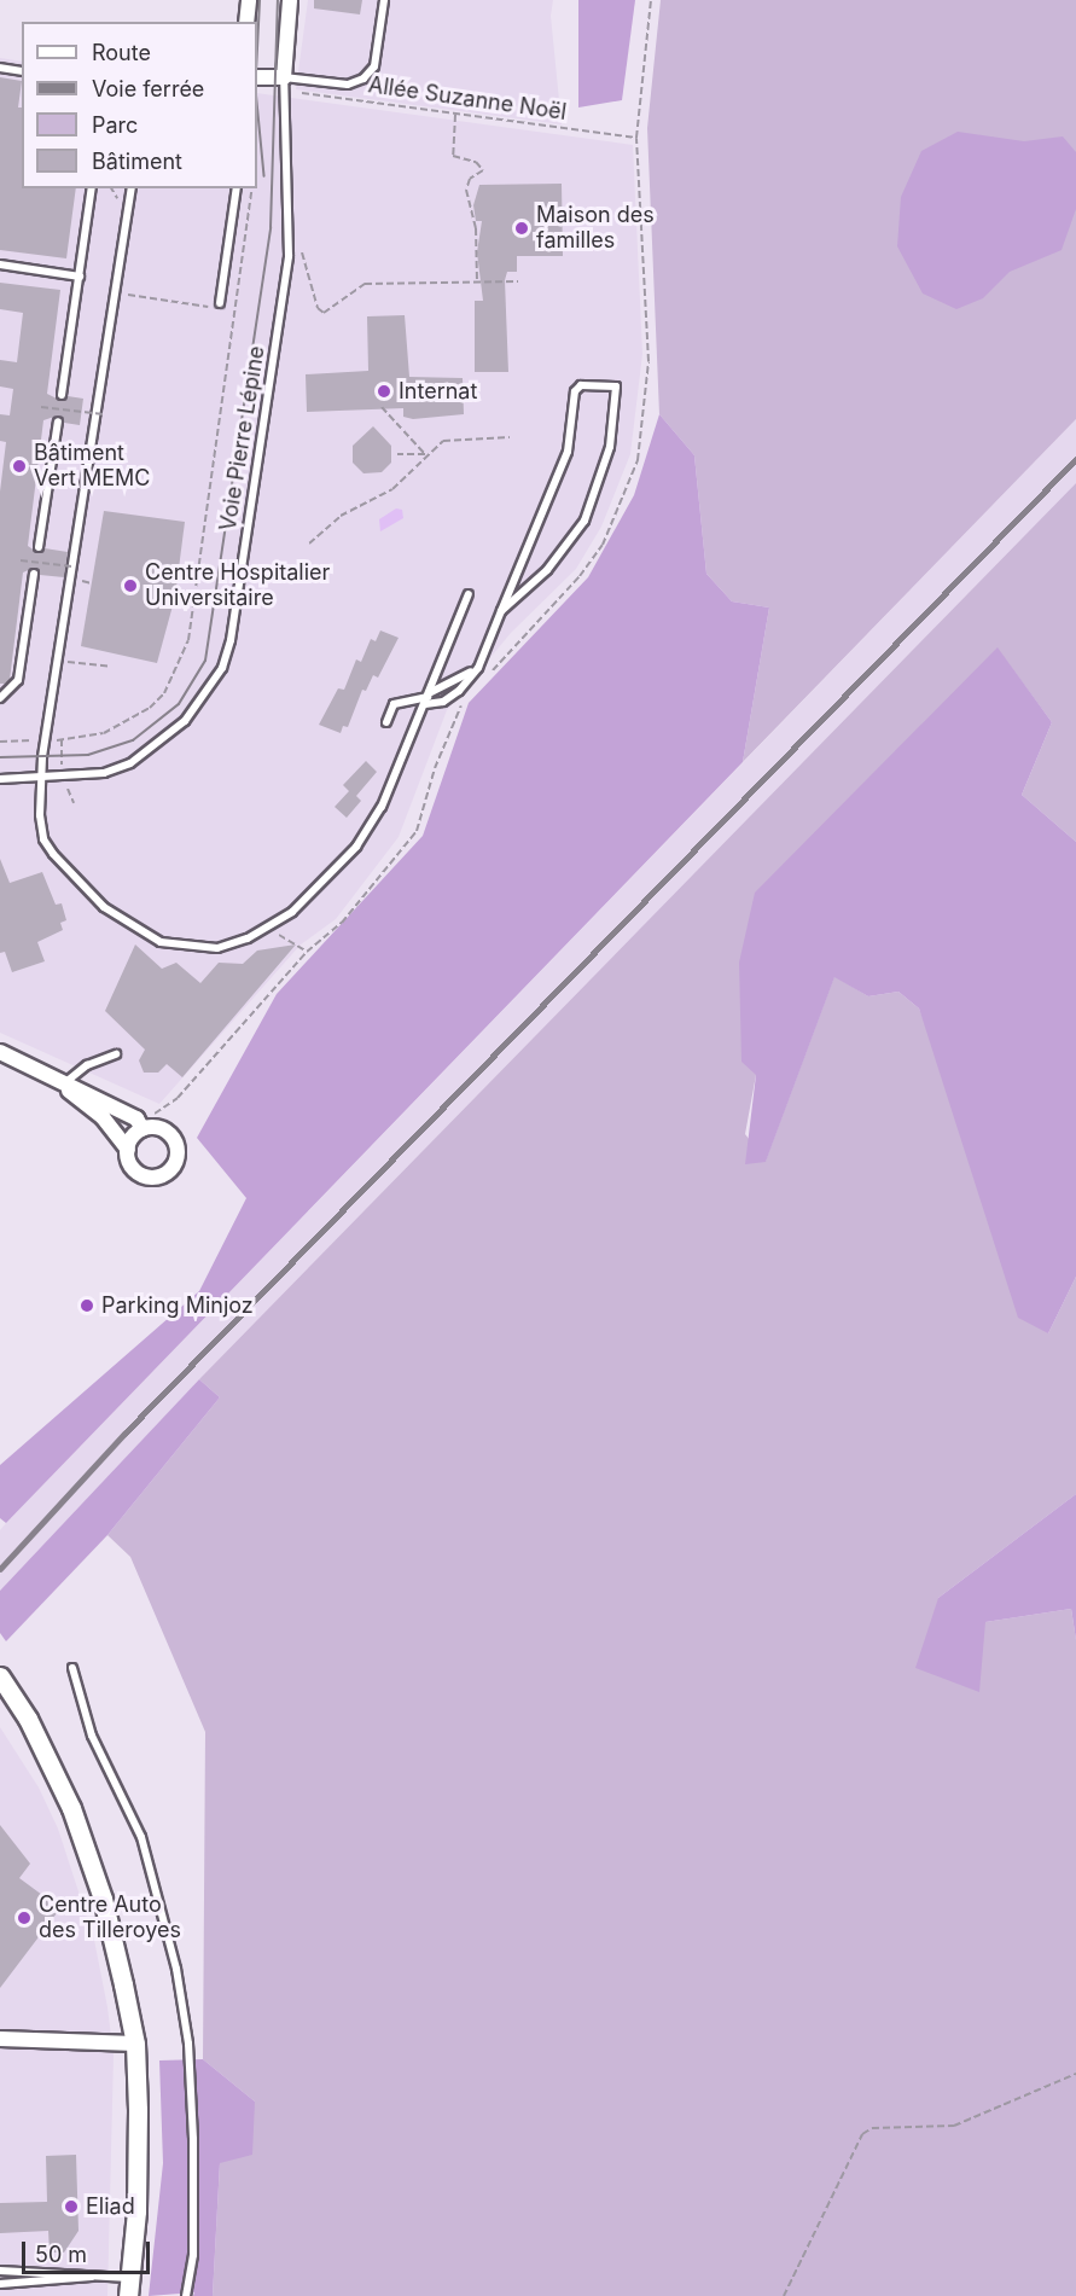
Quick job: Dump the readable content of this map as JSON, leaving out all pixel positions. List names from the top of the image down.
{
  "streets": {
    "lane": ["Voie Pierre Lépine"],
    "path": ["Allée Suzanne Noël"]
  },
  "places": [
    "Maison des familles",
    "Internat",
    "Bâtiment Vert MEMC",
    "Centre Hospitalier Universitaire",
    "Parking Minjoz",
    "Centre Auto des Tilleroyes",
    "Eliad"
  ],
  "legend": [
    "Route",
    "Voie ferrée",
    "Parc",
    "Bâtiment"
  ],
  "scale_bar": "50 m"
}
